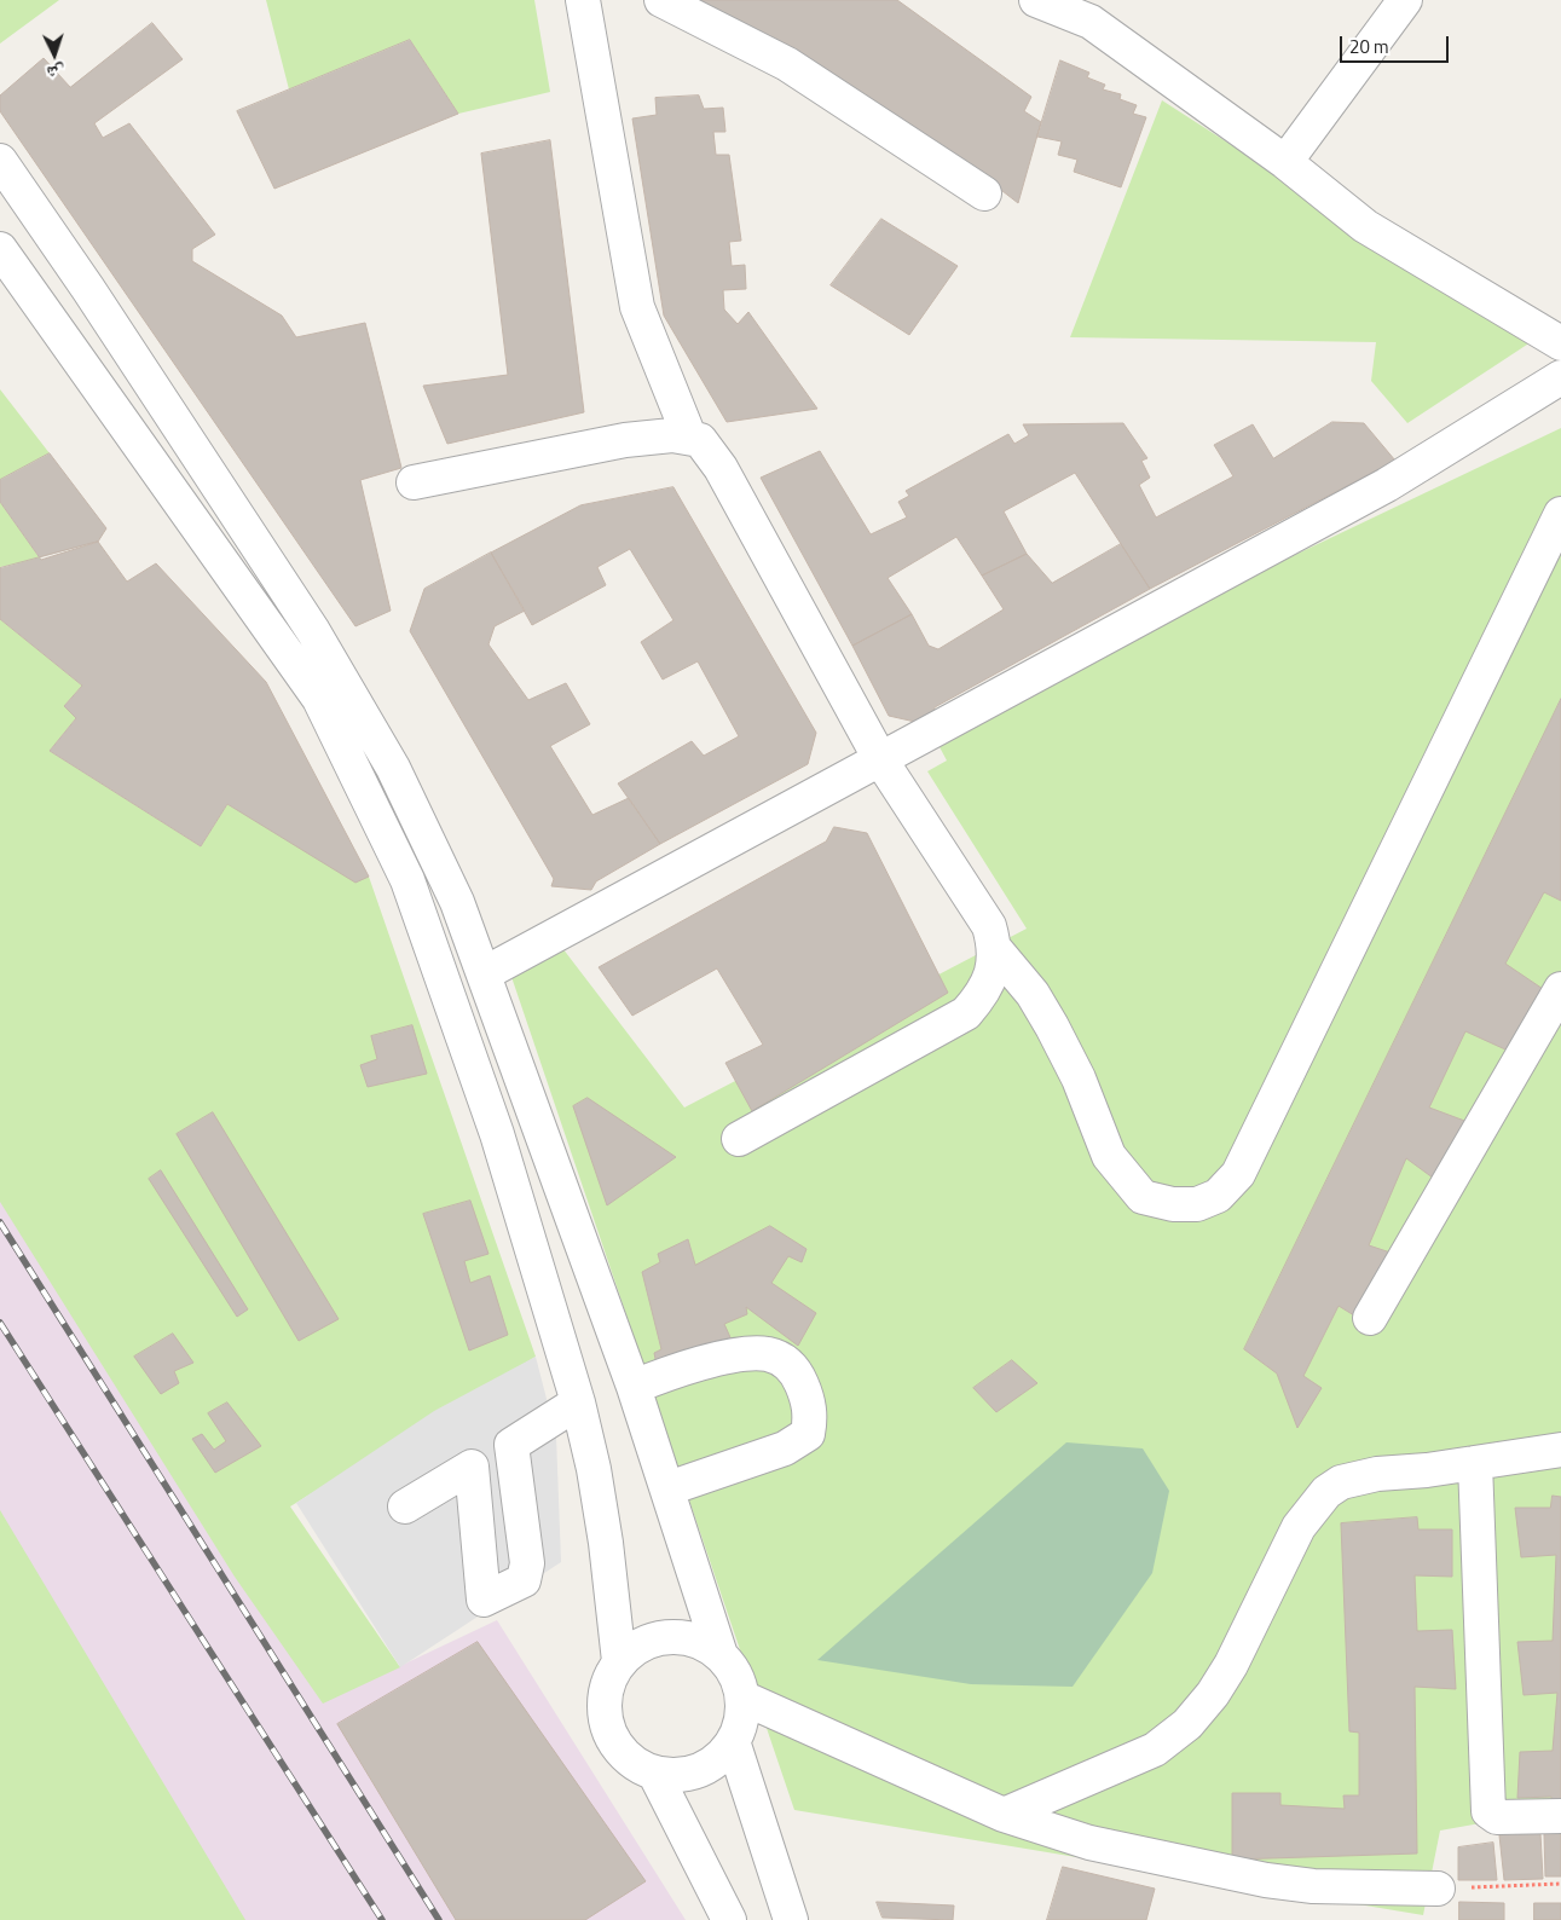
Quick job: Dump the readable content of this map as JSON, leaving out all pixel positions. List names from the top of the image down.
{
  "scale_bar": "20 m",
  "north": "bottom"
}
